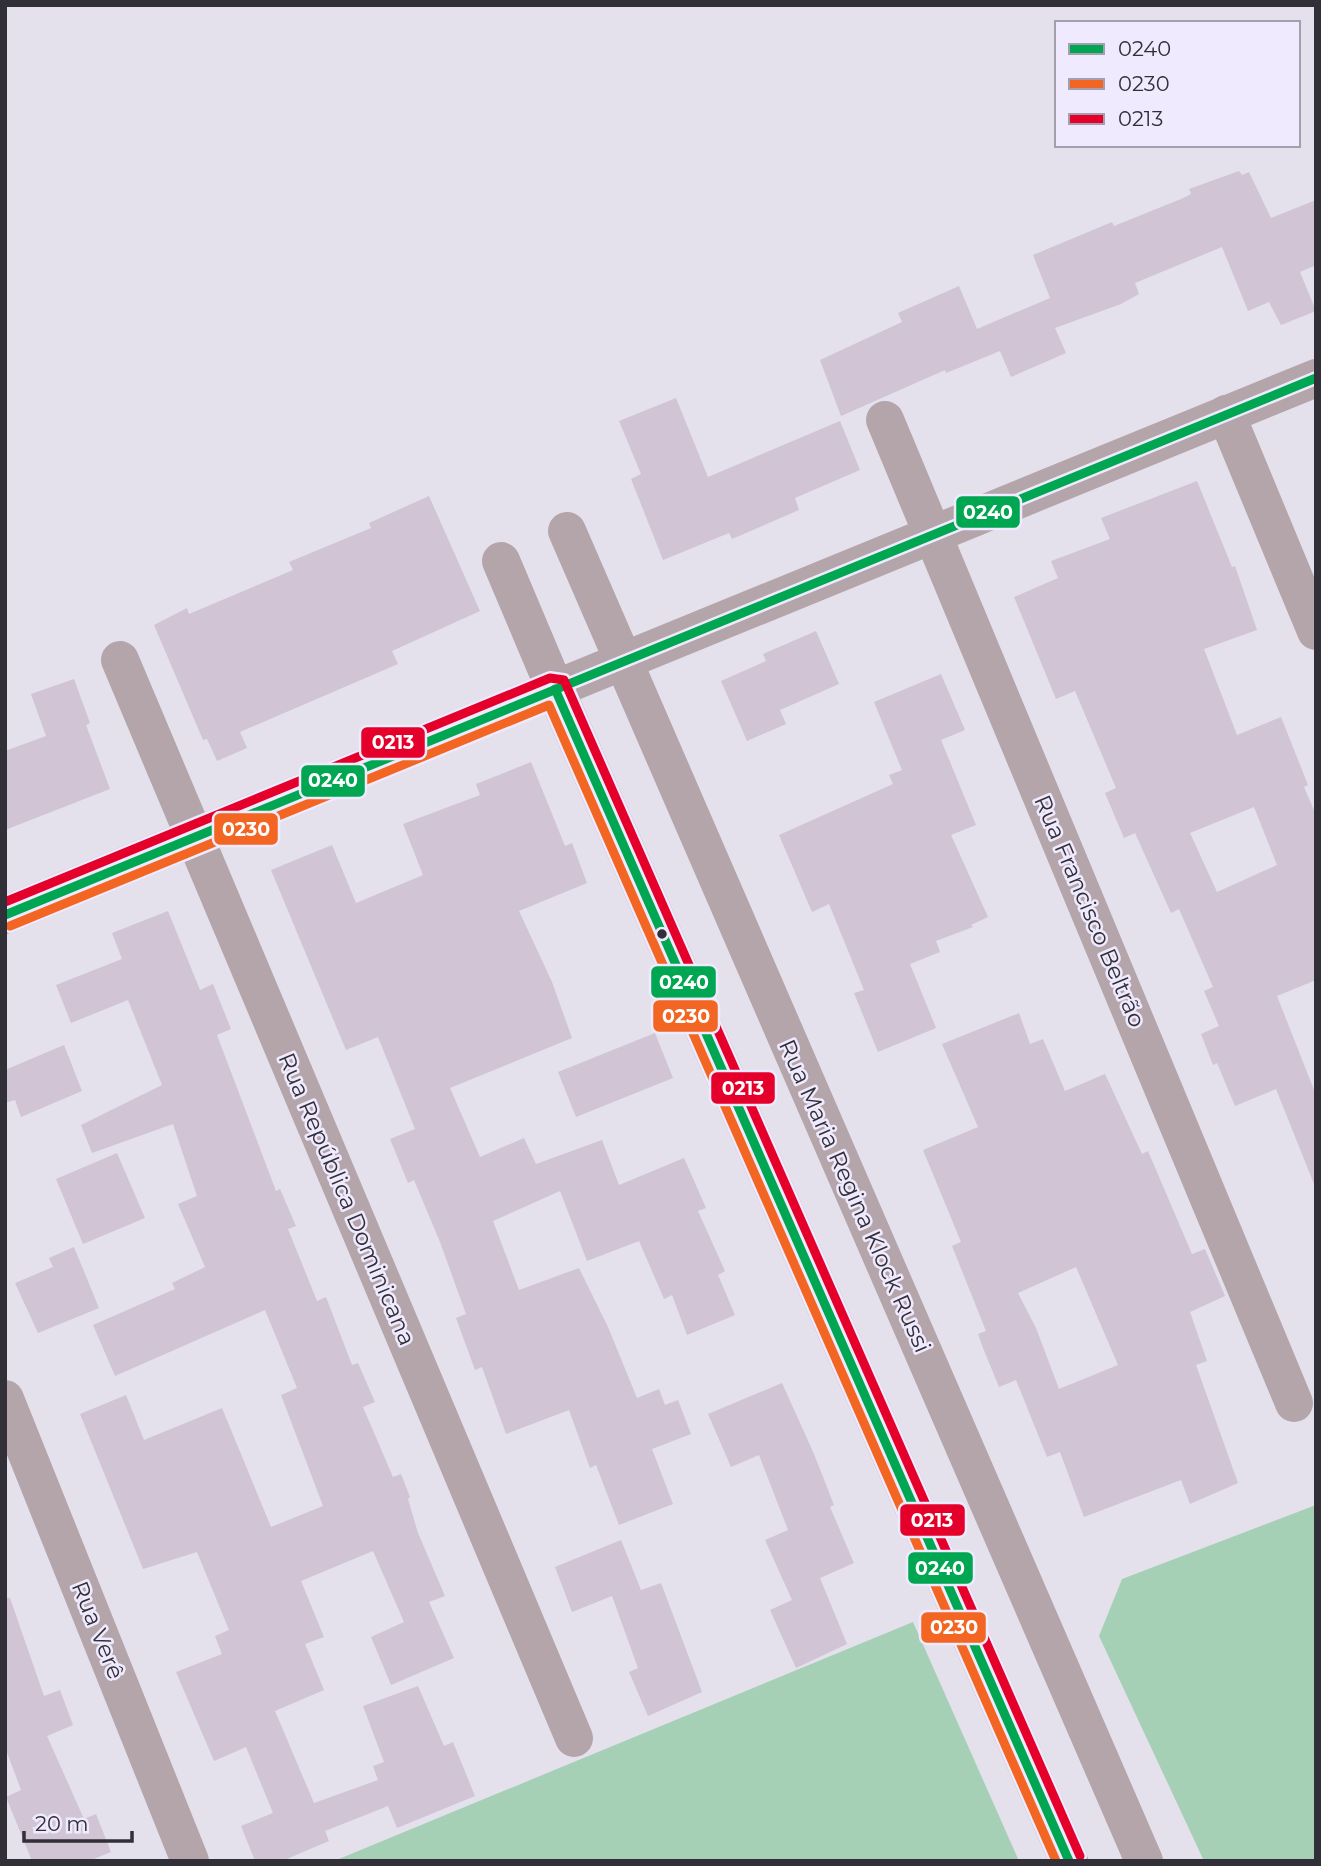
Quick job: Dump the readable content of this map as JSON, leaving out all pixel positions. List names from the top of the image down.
{
  "streets": {
    "street": [
      "Rua Francisco Beltrão",
      "Rua Maria Regina Klock Russi",
      "Rua República Dominicana",
      "Rua Verê"
    ]
  },
  "lines": ["transit line 0240", "transit line 0213", "transit line 0230"],
  "legend": ["0240", "0230", "0213"],
  "scale_bar": "20 m"
}
